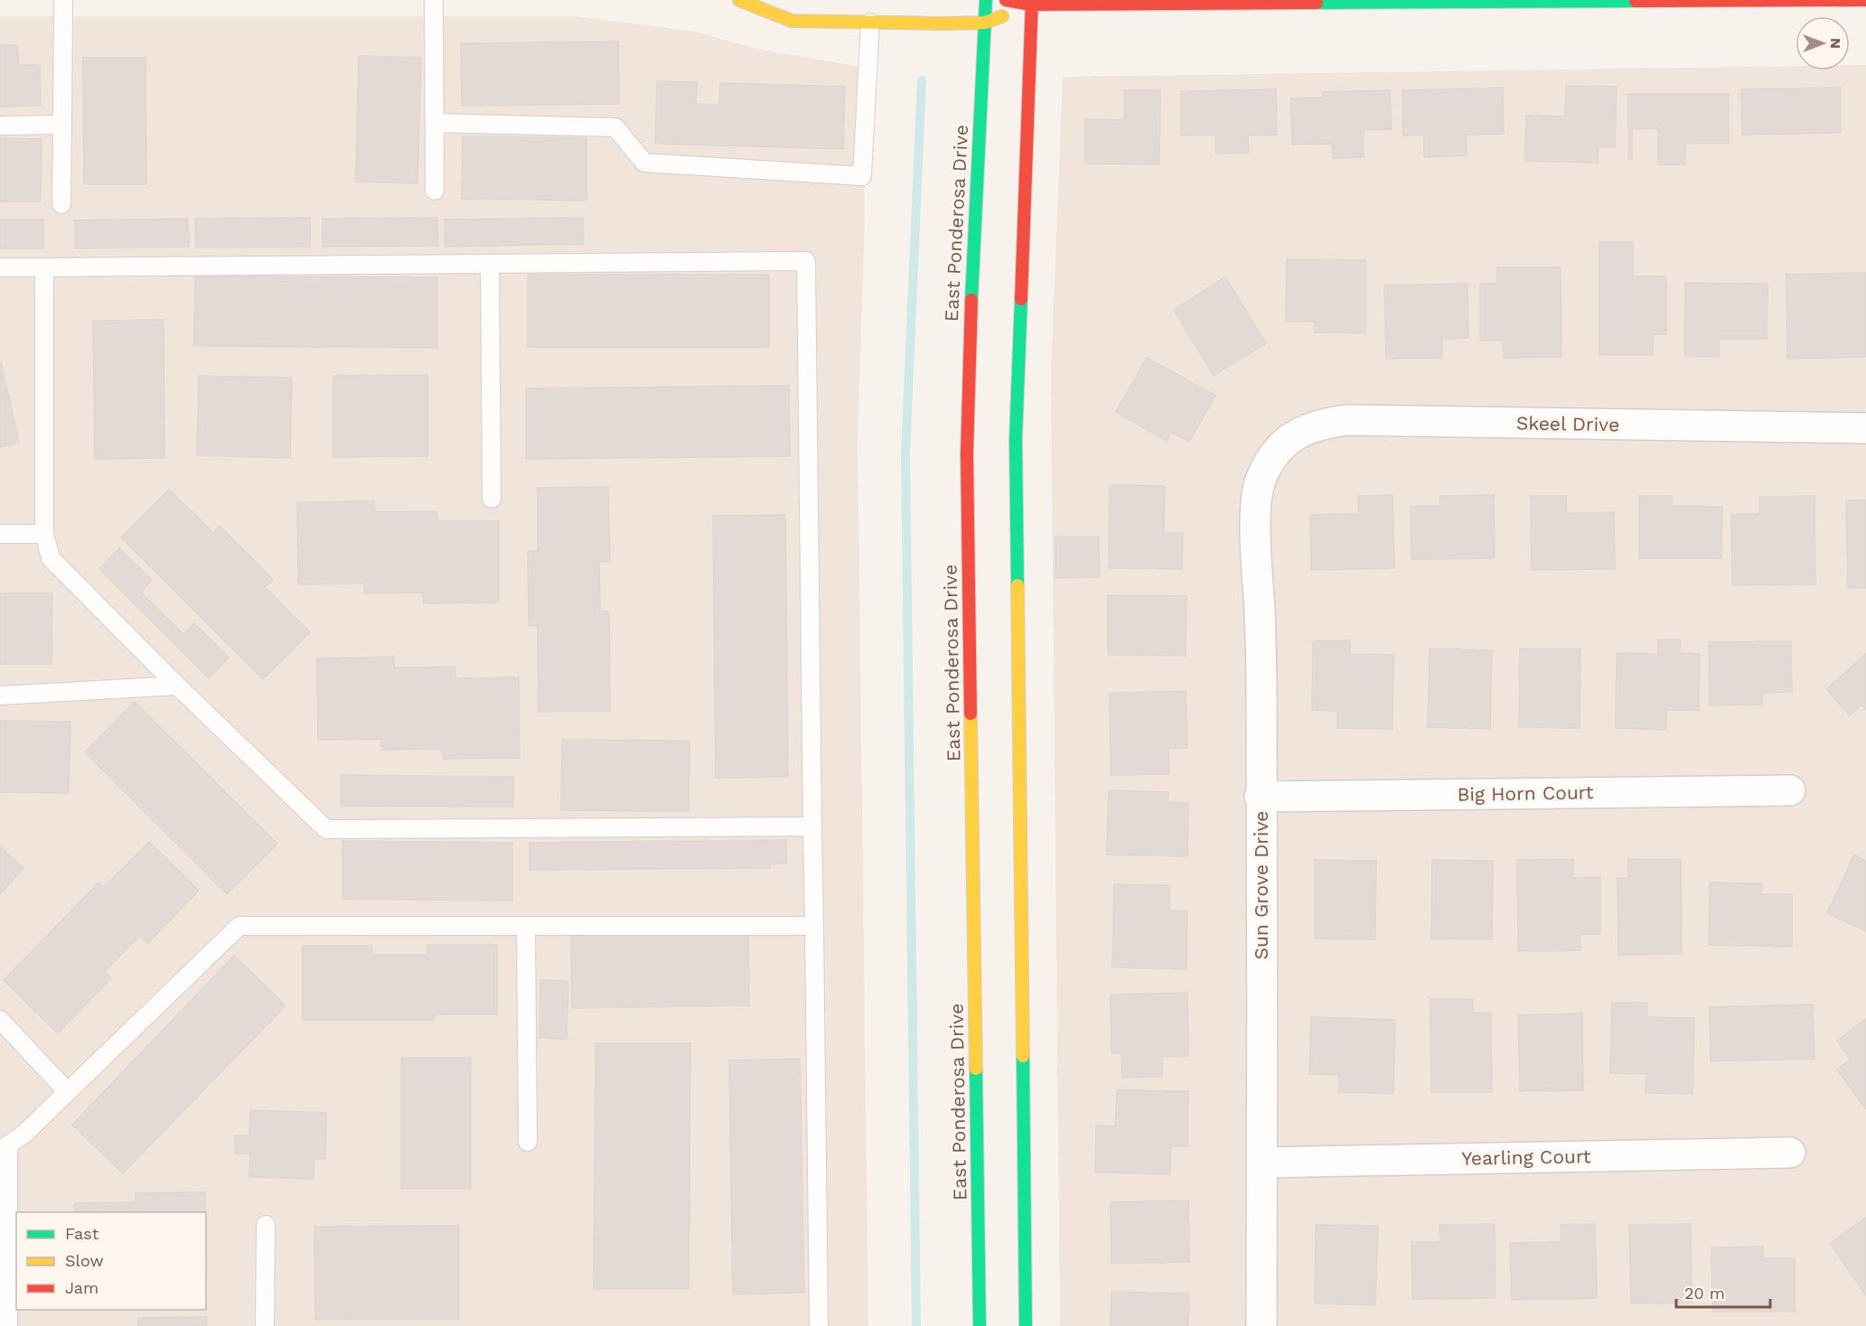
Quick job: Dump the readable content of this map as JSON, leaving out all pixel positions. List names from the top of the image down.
{
  "streets": {
    "main road": ["East Ponderosa Drive"],
    "street": [
      "Skeel Drive",
      "Big Horn Court",
      "Sun Grove Drive",
      "Yearling Court"
    ]
  },
  "crossings": [
    ["Skeel Drive", "Sun Grove Drive"],
    ["Big Horn Court", "Sun Grove Drive"],
    ["Sun Grove Drive", "Yearling Court"]
  ],
  "legend": ["Fast", "Slow", "Jam"],
  "scale_bar": "20 m",
  "north": "right"
}
